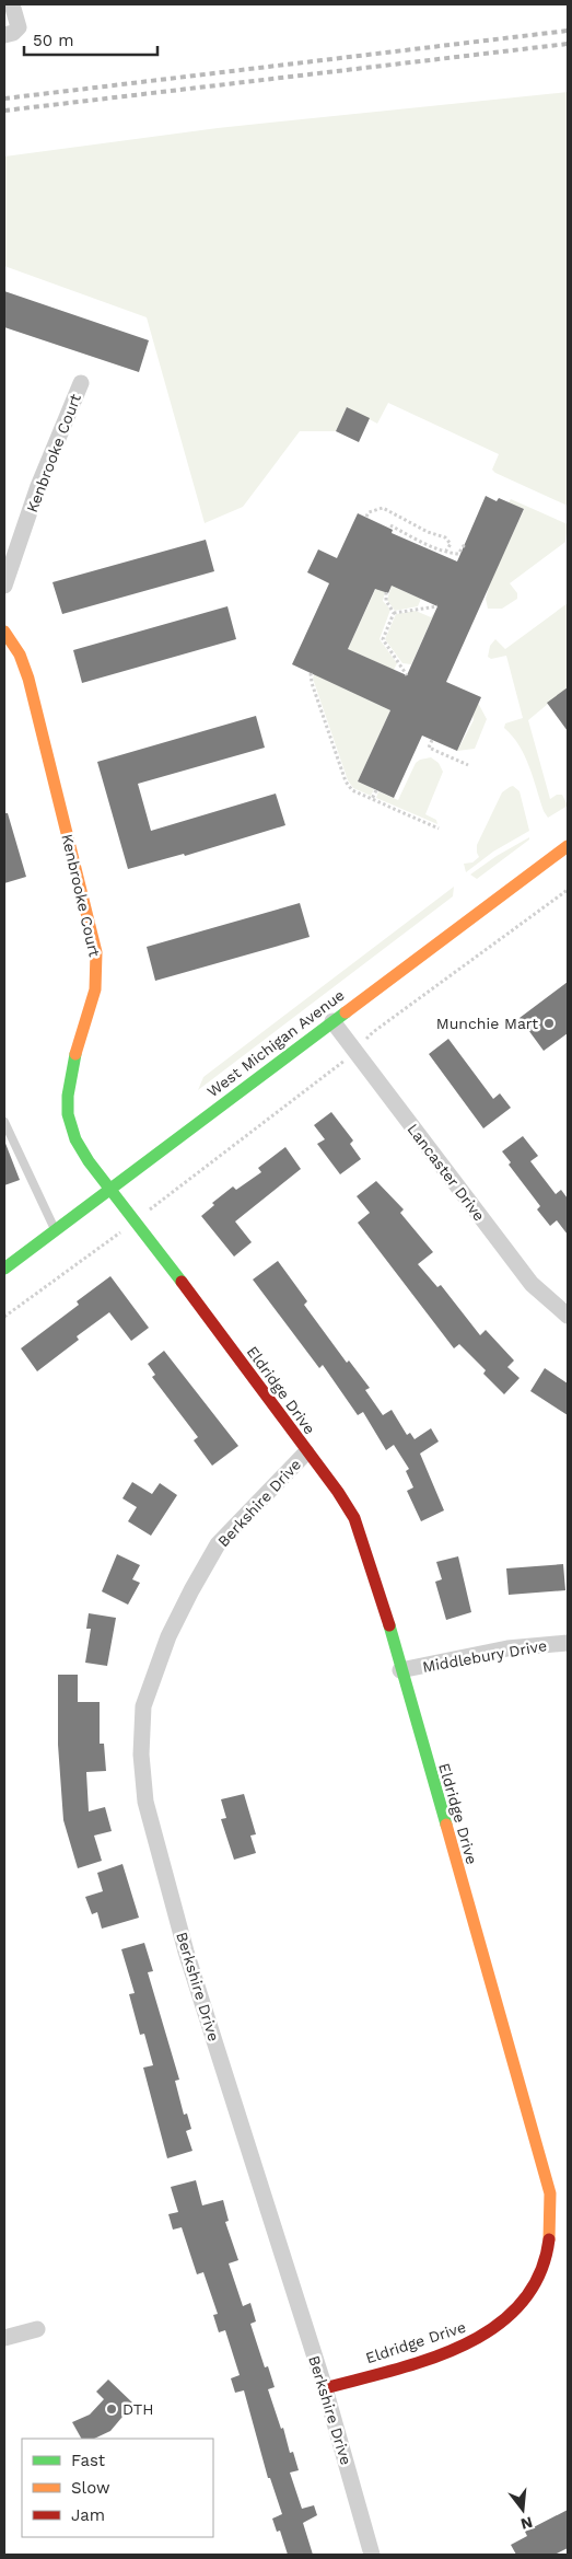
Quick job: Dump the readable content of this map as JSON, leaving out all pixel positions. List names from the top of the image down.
{
  "streets": {
    "street": [
      "Kenbrooke Court",
      "West Michigan Avenue",
      "Lancaster Drive",
      "Eldridge Drive",
      "Berkshire Drive",
      "Middlebury Drive"
    ]
  },
  "crossings": [
    ["Kenbrooke Court", "West Michigan Avenue"],
    ["Kenbrooke Court", "Eldridge Drive"],
    ["West Michigan Avenue", "Lancaster Drive"],
    ["West Michigan Avenue", "Eldridge Drive"],
    ["Eldridge Drive", "Berkshire Drive"],
    ["Eldridge Drive", "Middlebury Drive"]
  ],
  "places": ["Munchie Mart", "DTH"],
  "legend": ["Fast", "Slow", "Jam"],
  "scale_bar": "50 m",
  "north": "bottom"
}
